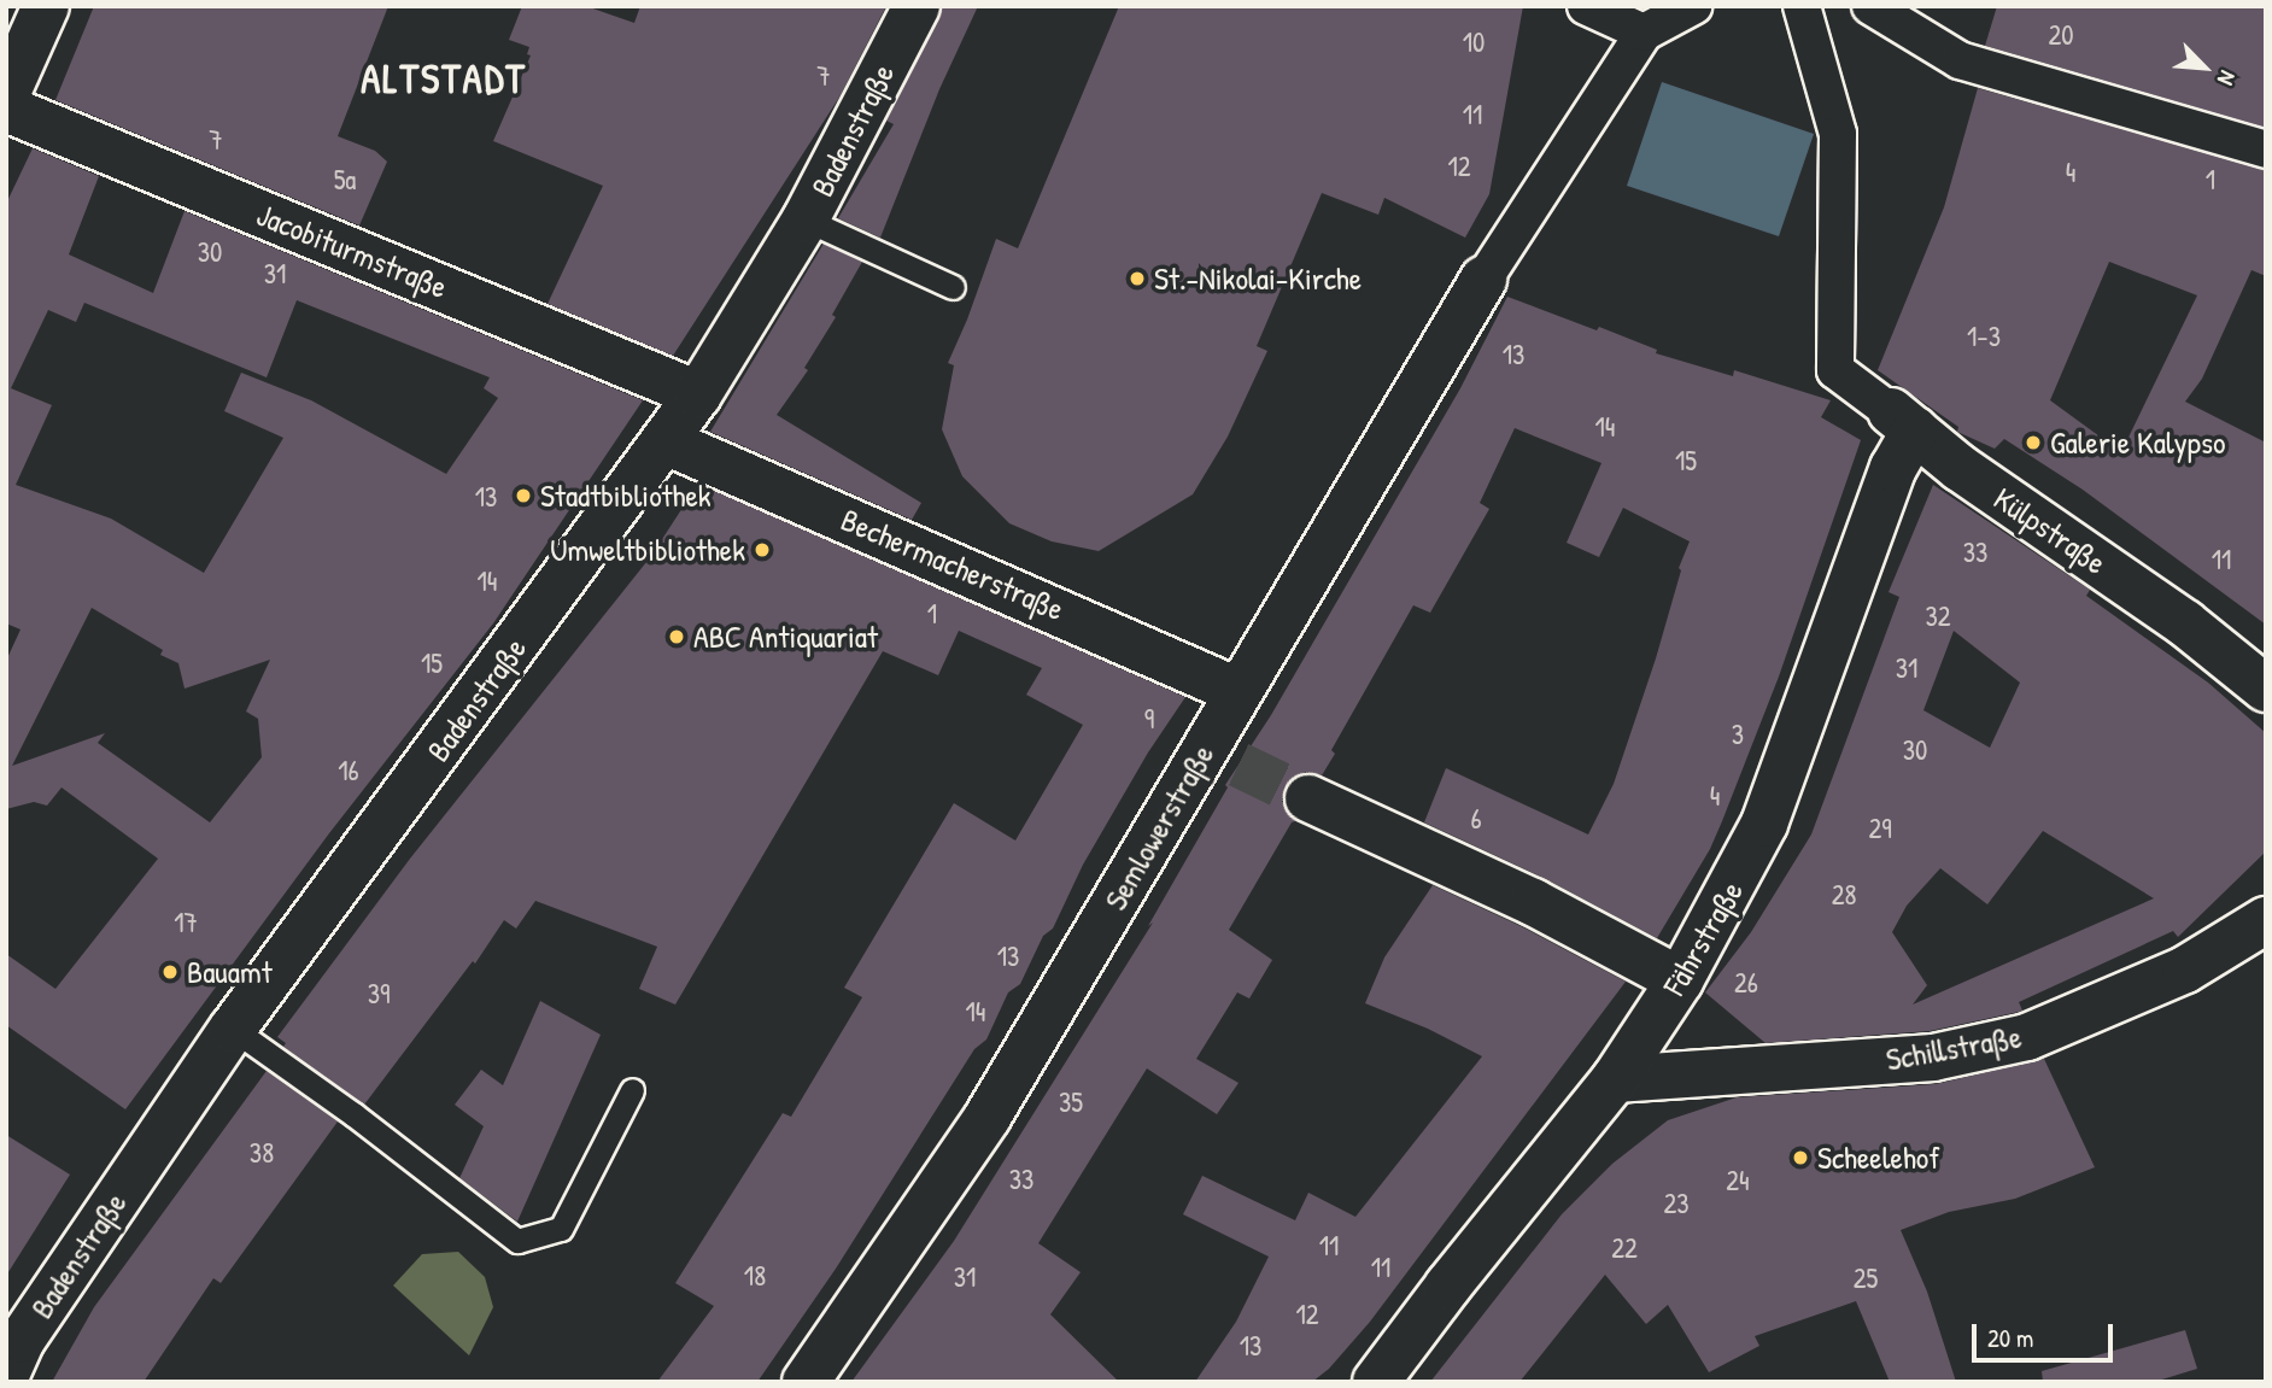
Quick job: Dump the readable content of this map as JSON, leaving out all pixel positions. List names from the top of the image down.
{
  "streets": {
    "street": [
      "Badenstraße",
      "Jacobiturmstraße",
      "Külpstraße",
      "Bechermacherstraße",
      "Semlowerstraße",
      "Fährstraße",
      "Schillstraße"
    ]
  },
  "crossings": [
    ["Badenstraße", "Jacobiturmstraße"],
    ["Badenstraße", "Bechermacherstraße"],
    ["Külpstraße", "Fährstraße"],
    ["Bechermacherstraße", "Semlowerstraße"],
    ["Fährstraße", "Schillstraße"]
  ],
  "districts": ["ALTSTADT"],
  "places": [
    "St.-Nikolai-Kirche",
    "Galerie Kalypso",
    "Stadtbibliothek",
    "Umweltbibliothek",
    "ABC Antiquariat",
    "Bauamt",
    "Scheelehof"
  ],
  "house_numbers": [
    "20",
    "10",
    "7",
    "11",
    "7",
    "12",
    "4",
    "5a",
    "1",
    "30",
    "31",
    "1-3",
    "13",
    "14",
    "15",
    "13",
    "33",
    "11",
    "14",
    "1",
    "32",
    "15",
    "31",
    "9",
    "3",
    "30",
    "16",
    "4",
    "6",
    "29",
    "28",
    "17",
    "13",
    "26",
    "39",
    "14",
    "35",
    "38",
    "33",
    "24",
    "23",
    "11",
    "22",
    "11",
    "18",
    "31",
    "25",
    "12",
    "13"
  ],
  "scale_bar": "20 m",
  "north": "bottom right"
}
